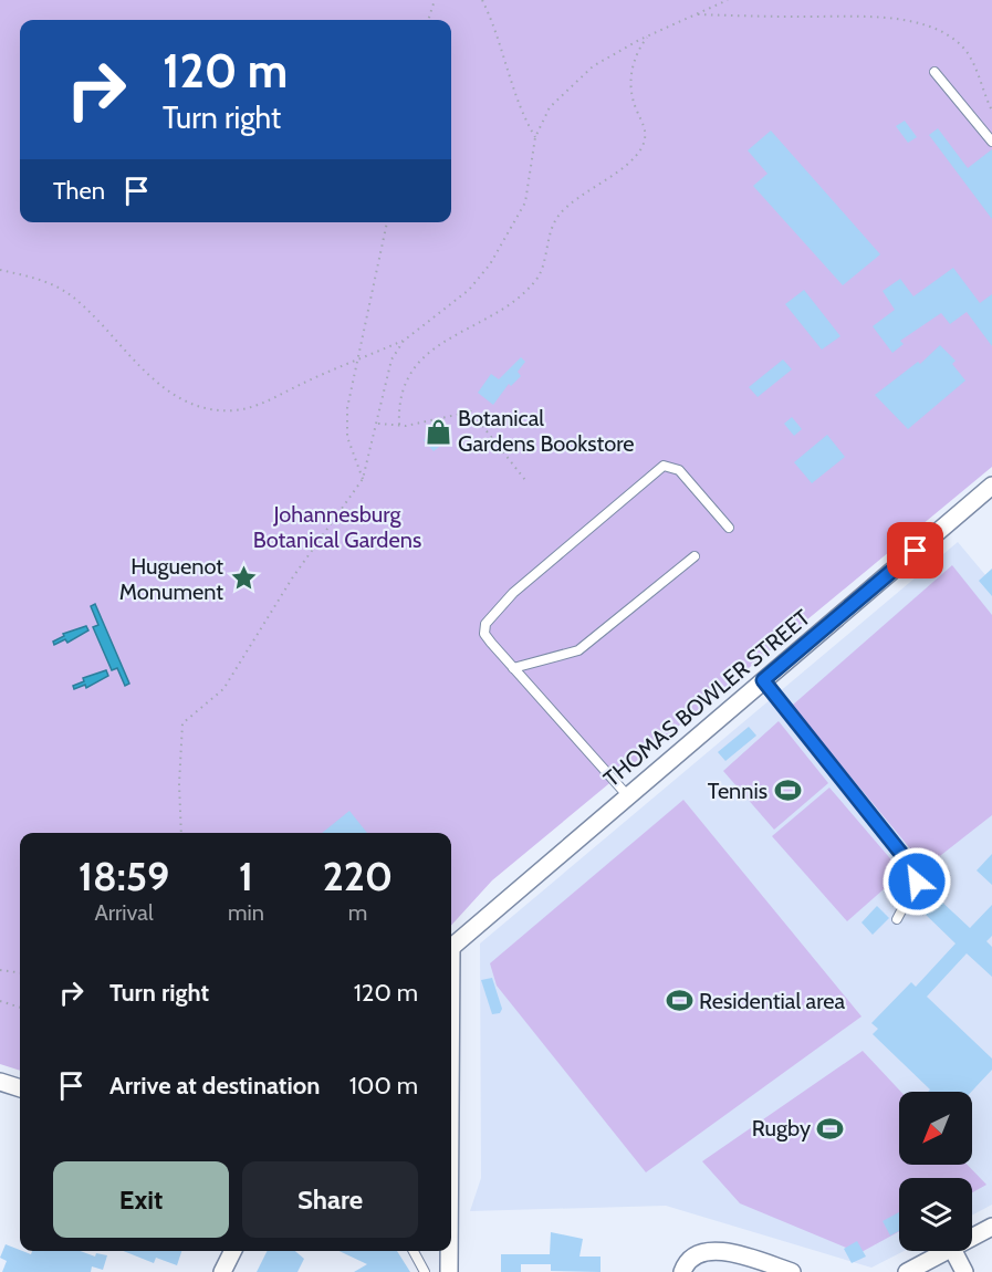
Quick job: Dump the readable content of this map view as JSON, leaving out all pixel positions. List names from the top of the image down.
{
  "streets": {
    "street": ["THOMAS BOWLER STREET"]
  },
  "parks": ["Johannesburg Botanical Gardens"],
  "places": {
    "shop": ["Botanical Gardens Bookstore"],
    "place": ["Huguenot Monument"],
    "sports": ["Tennis", "Residential area", "Rugby"]
  },
  "north": "bottom left",
  "page": {
    "turn": ["120 m", "Turn right"],
    "then": "Then",
    "eta": [
      "18:59",
      "Arrival",
      "1",
      "min",
      "220",
      "m"
    ],
    "list": [
      {
        "name": "Turn right",
        "value": "120 m"
      },
      {
        "name": "Arrive at destination",
        "value": "100 m"
      }
    ],
    "buttons": ["Exit", "Share"]
  }
}
